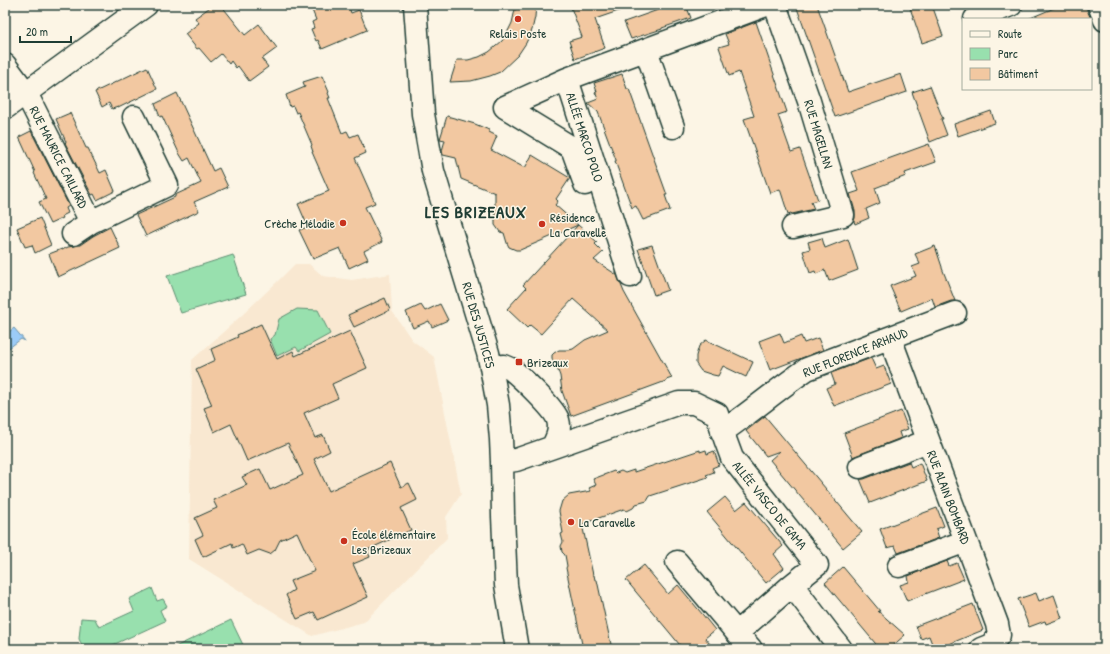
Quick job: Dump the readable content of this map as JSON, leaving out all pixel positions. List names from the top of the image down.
{
  "streets": {
    "street": [
      "RUE MAGELLAN",
      "ALLÉE MARCO POLO",
      "RUE MAURICE CAILLARD",
      "RUE DES JUSTICES",
      "RUE FLORENCE ARHAUD",
      "RUE ALAIN BOMBARD",
      "ALLÉE VASCO DE GAMA"
    ]
  },
  "crossings": [
    ["RUE DES JUSTICES", "ALLÉE VASCO DE GAMA"],
    ["RUE FLORENCE ARHAUD", "RUE ALAIN BOMBARD"],
    ["RUE FLORENCE ARHAUD", "ALLÉE VASCO DE GAMA"]
  ],
  "districts": ["LES BRIZEAUX"],
  "places": {
    "other": [
      "Relais Poste",
      "Crèche Mélodie",
      "Résidence La Caravelle",
      "La Caravelle",
      "École élémentaire Les Brizeaux"
    ],
    "transit": ["Brizeaux"]
  },
  "legend": ["Route", "Parc", "Bâtiment"],
  "scale_bar": "20 m"
}
